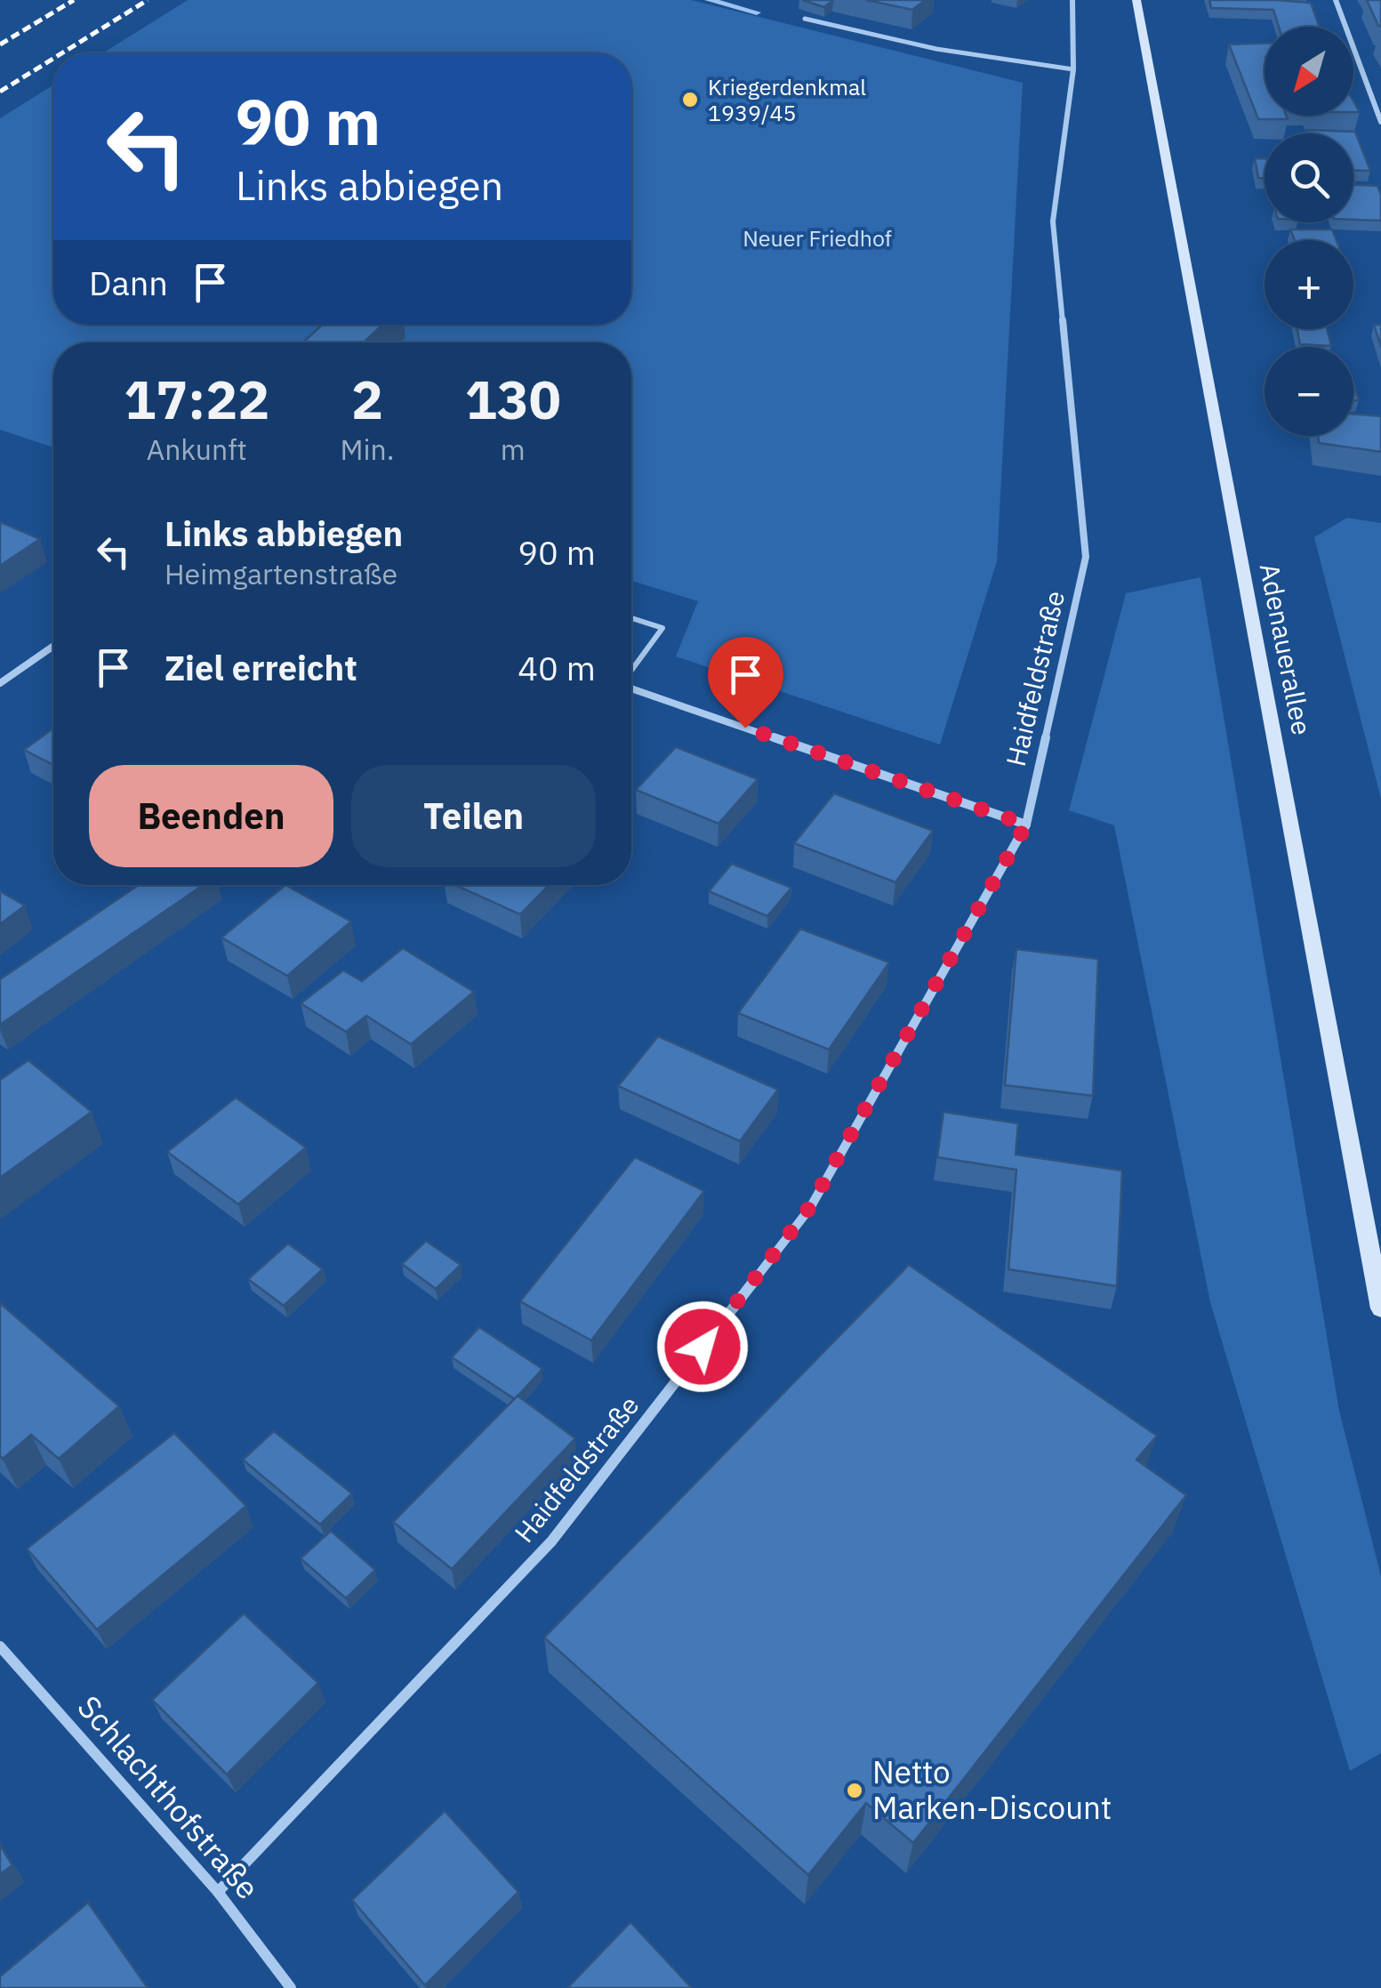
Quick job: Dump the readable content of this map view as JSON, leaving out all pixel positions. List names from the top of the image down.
{
  "streets": {
    "main road": ["Adenauerallee"],
    "street": ["Haidfeldstraße", "Schlachthofstraße"]
  },
  "crossings": [
    ["Haidfeldstraße", "Schlachthofstraße"]
  ],
  "parks": ["Neuer Friedhof"],
  "places": ["Kriegerdenkmal 1939/45", "Netto Marken-Discount"],
  "north": "bottom left",
  "page": {
    "map_buttons": ["+", "−"],
    "turn": ["90 m", "Links abbiegen"],
    "then": "Dann",
    "eta": [
      "17:22",
      "Ankunft",
      "2",
      "Min.",
      "130",
      "m"
    ],
    "list": [
      {
        "name": "Links abbiegen",
        "note": "Heimgartenstraße",
        "value": "90 m"
      },
      {
        "name": "Ziel erreicht",
        "value": "40 m"
      }
    ],
    "buttons": ["Beenden", "Teilen"]
  }
}
